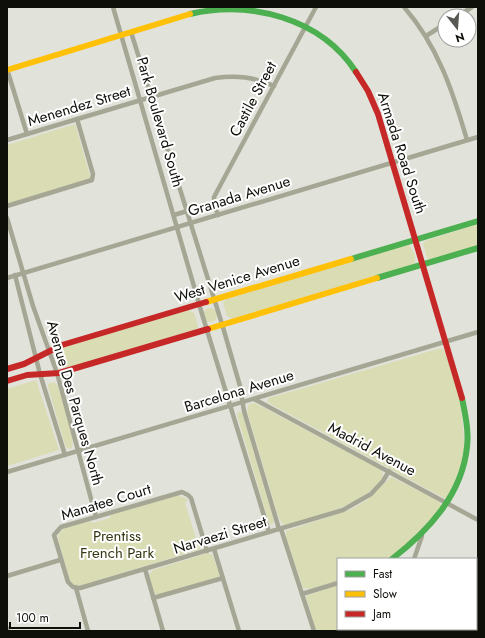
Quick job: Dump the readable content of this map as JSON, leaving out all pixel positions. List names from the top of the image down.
{
  "streets": {
    "street": [
      "Castile Street",
      "Menendez Street",
      "Park Boulevard South",
      "Armada Road South",
      "Granada Avenue",
      "West Venice Avenue",
      "Barcelona Avenue",
      "Avenue Des Parques North",
      "Madrid Avenue",
      "Manatee Court",
      "Narvaezi Street"
    ]
  },
  "crossings": [
    ["Castile Street", "Menendez Street"],
    ["Castile Street", "Armada Road South"],
    ["Menendez Street", "Park Boulevard South"],
    ["Park Boulevard South", "Armada Road South"],
    ["Park Boulevard South", "Granada Avenue"],
    ["Park Boulevard South", "West Venice Avenue"],
    ["Park Boulevard South", "Barcelona Avenue"],
    ["Park Boulevard South", "Narvaezi Street"],
    ["Armada Road South", "Granada Avenue"],
    ["Armada Road South", "West Venice Avenue"],
    ["Armada Road South", "Barcelona Avenue"],
    ["Armada Road South", "Madrid Avenue"],
    ["Granada Avenue", "Avenue Des Parques North"],
    ["West Venice Avenue", "Avenue Des Parques North"],
    ["Barcelona Avenue", "Avenue Des Parques North"],
    ["Barcelona Avenue", "Madrid Avenue"],
    ["Avenue Des Parques North", "Manatee Court"],
    ["Madrid Avenue", "Narvaezi Street"],
    ["Manatee Court", "Narvaezi Street"]
  ],
  "parks": ["Prentiss French Park"],
  "legend": ["Fast", "Slow", "Jam"],
  "scale_bar": "100 m",
  "north": "bottom"
}
